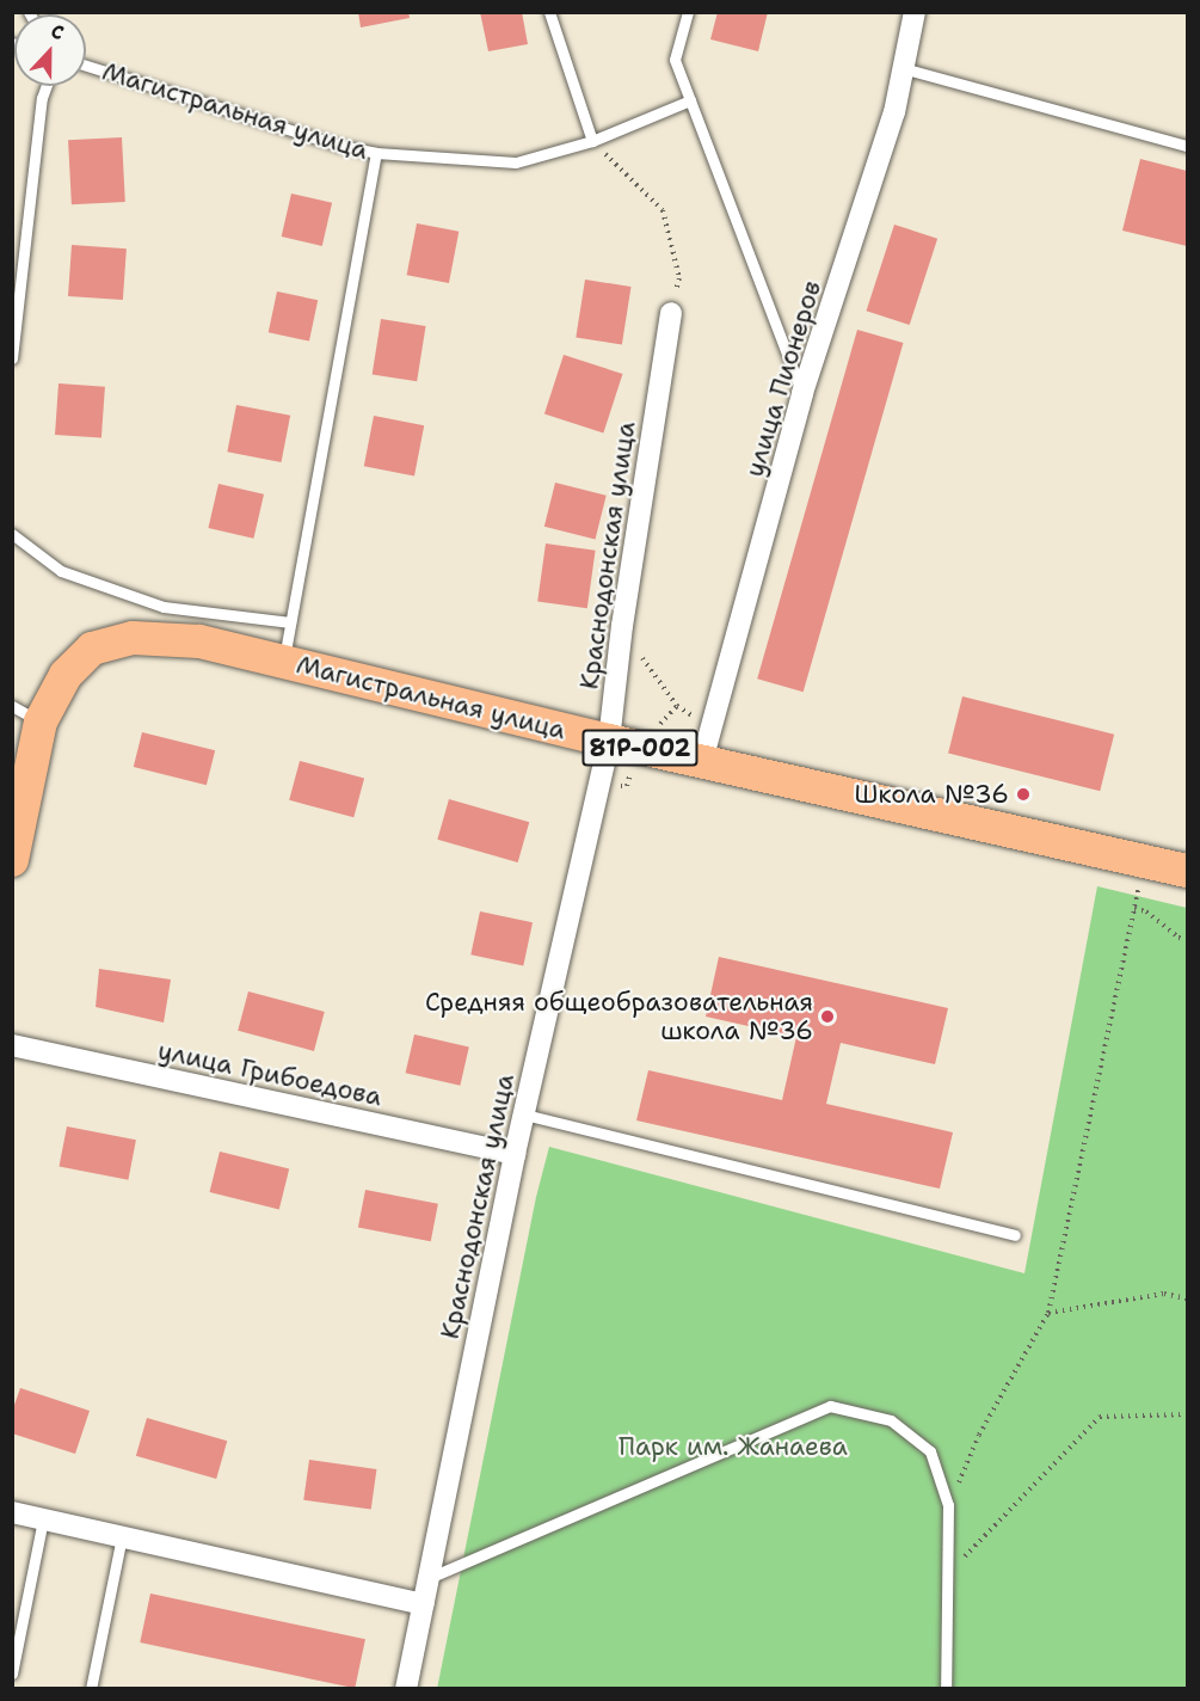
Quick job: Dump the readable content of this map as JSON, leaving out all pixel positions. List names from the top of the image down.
{
  "streets": {
    "main road": ["Магистральная улица", "81Р-002"],
    "street": ["улица Пионеров", "Краснодонская улица", "улица Грибоедова"]
  },
  "crossings": [
    ["Магистральная улица", "улица Пионеров"],
    ["Магистральная улица", "Краснодонская улица"],
    ["Краснодонская улица", "улица Грибоедова"]
  ],
  "parks": ["Парк им. Жанаева"],
  "places": ["Школа №36", "Средняя общеобразовательная школа №36"],
  "north": "top"
}
